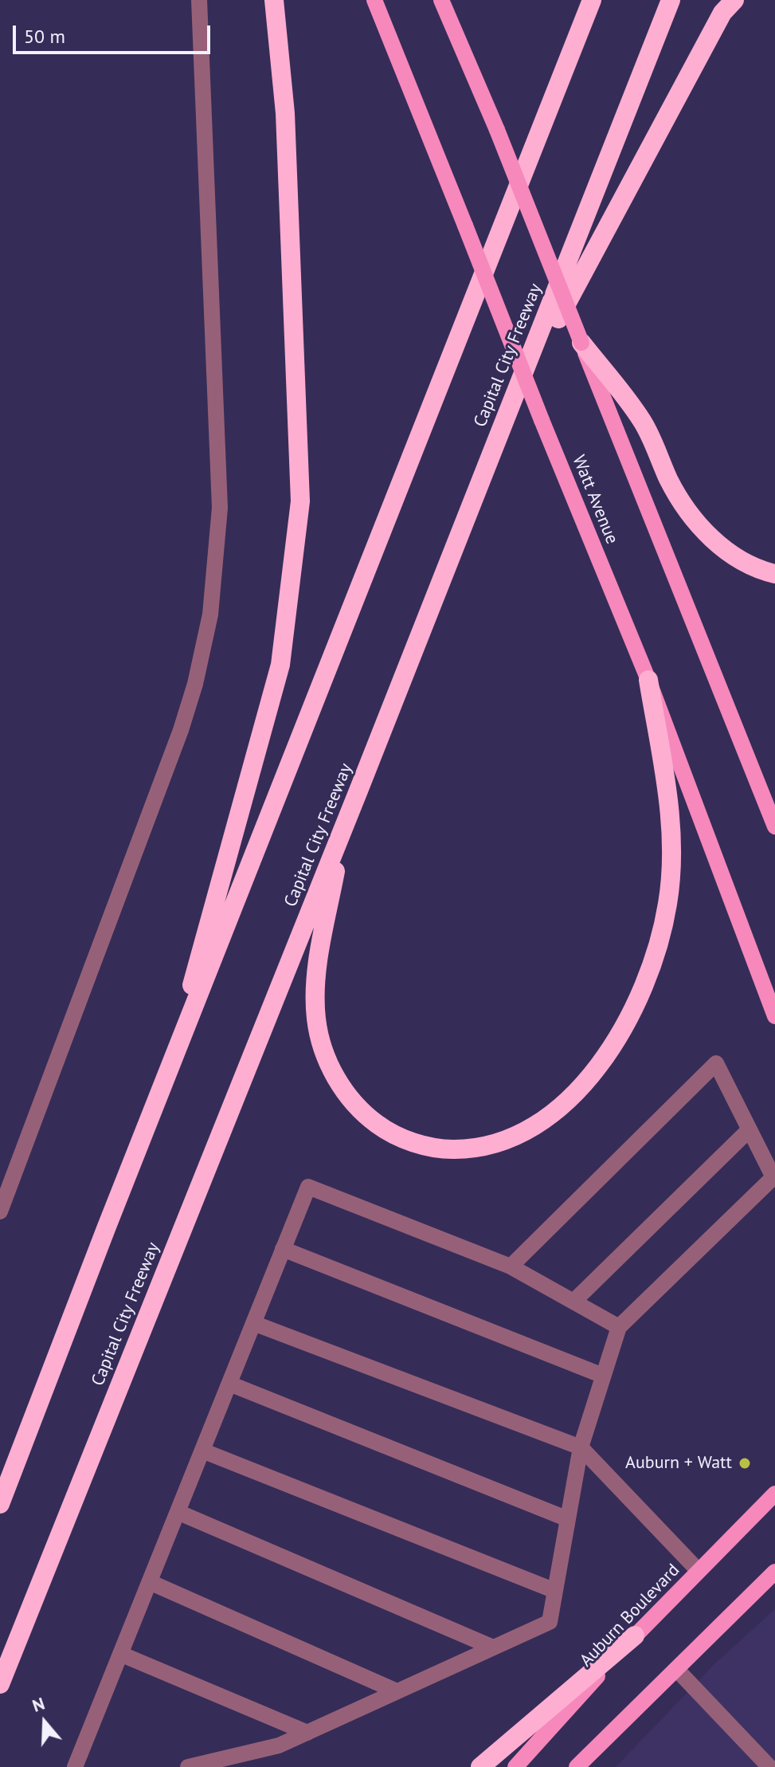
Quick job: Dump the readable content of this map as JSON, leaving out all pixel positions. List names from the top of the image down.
{
  "streets": {
    "highway": ["Capital City Freeway"],
    "main road": ["Watt Avenue", "Auburn Boulevard"]
  },
  "places": ["Auburn + Watt"],
  "scale_bar": "50 m",
  "north": "top"
}
